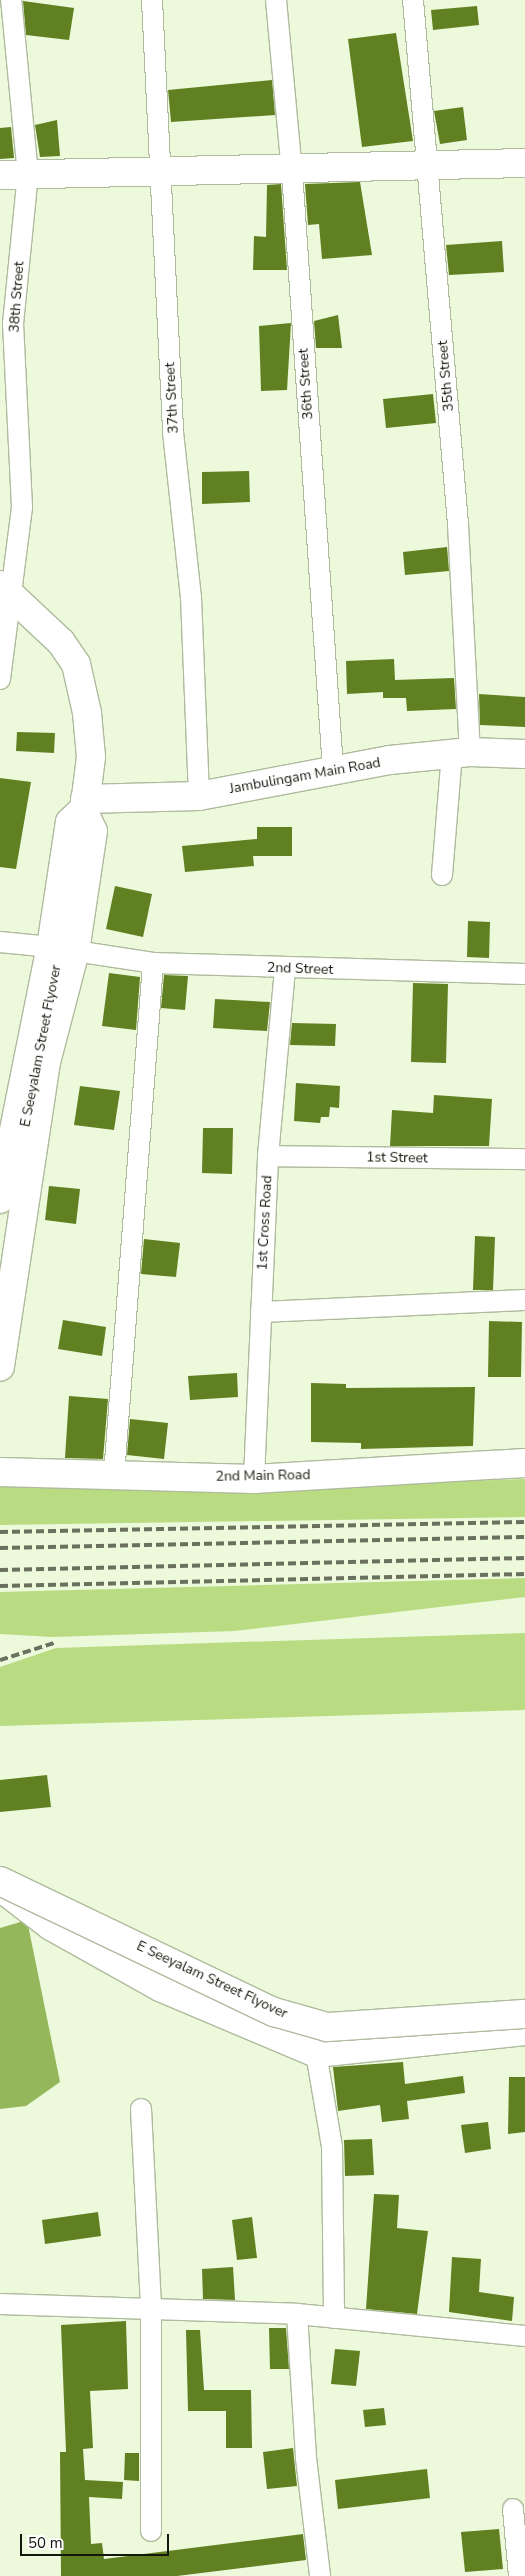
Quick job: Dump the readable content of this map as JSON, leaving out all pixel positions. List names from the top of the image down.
{
  "streets": {
    "street": [
      "38th Street",
      "35th Street",
      "36th Street",
      "37th Street",
      "Jambulingam Main Road",
      "2nd Street",
      "E Seeyalam Street Flyover",
      "1st Street",
      "1st Cross Road",
      "2nd Main Road"
    ]
  },
  "crossings": [
    ["38th Street", "E Seeyalam Street Flyover"],
    ["35th Street", "Jambulingam Main Road"],
    ["36th Street", "Jambulingam Main Road"],
    ["37th Street", "Jambulingam Main Road"],
    ["Jambulingam Main Road", "E Seeyalam Street Flyover"],
    ["2nd Street", "1st Cross Road"],
    ["1st Street", "1st Cross Road"],
    ["1st Cross Road", "2nd Main Road"]
  ],
  "scale_bar": "50 m"
}
